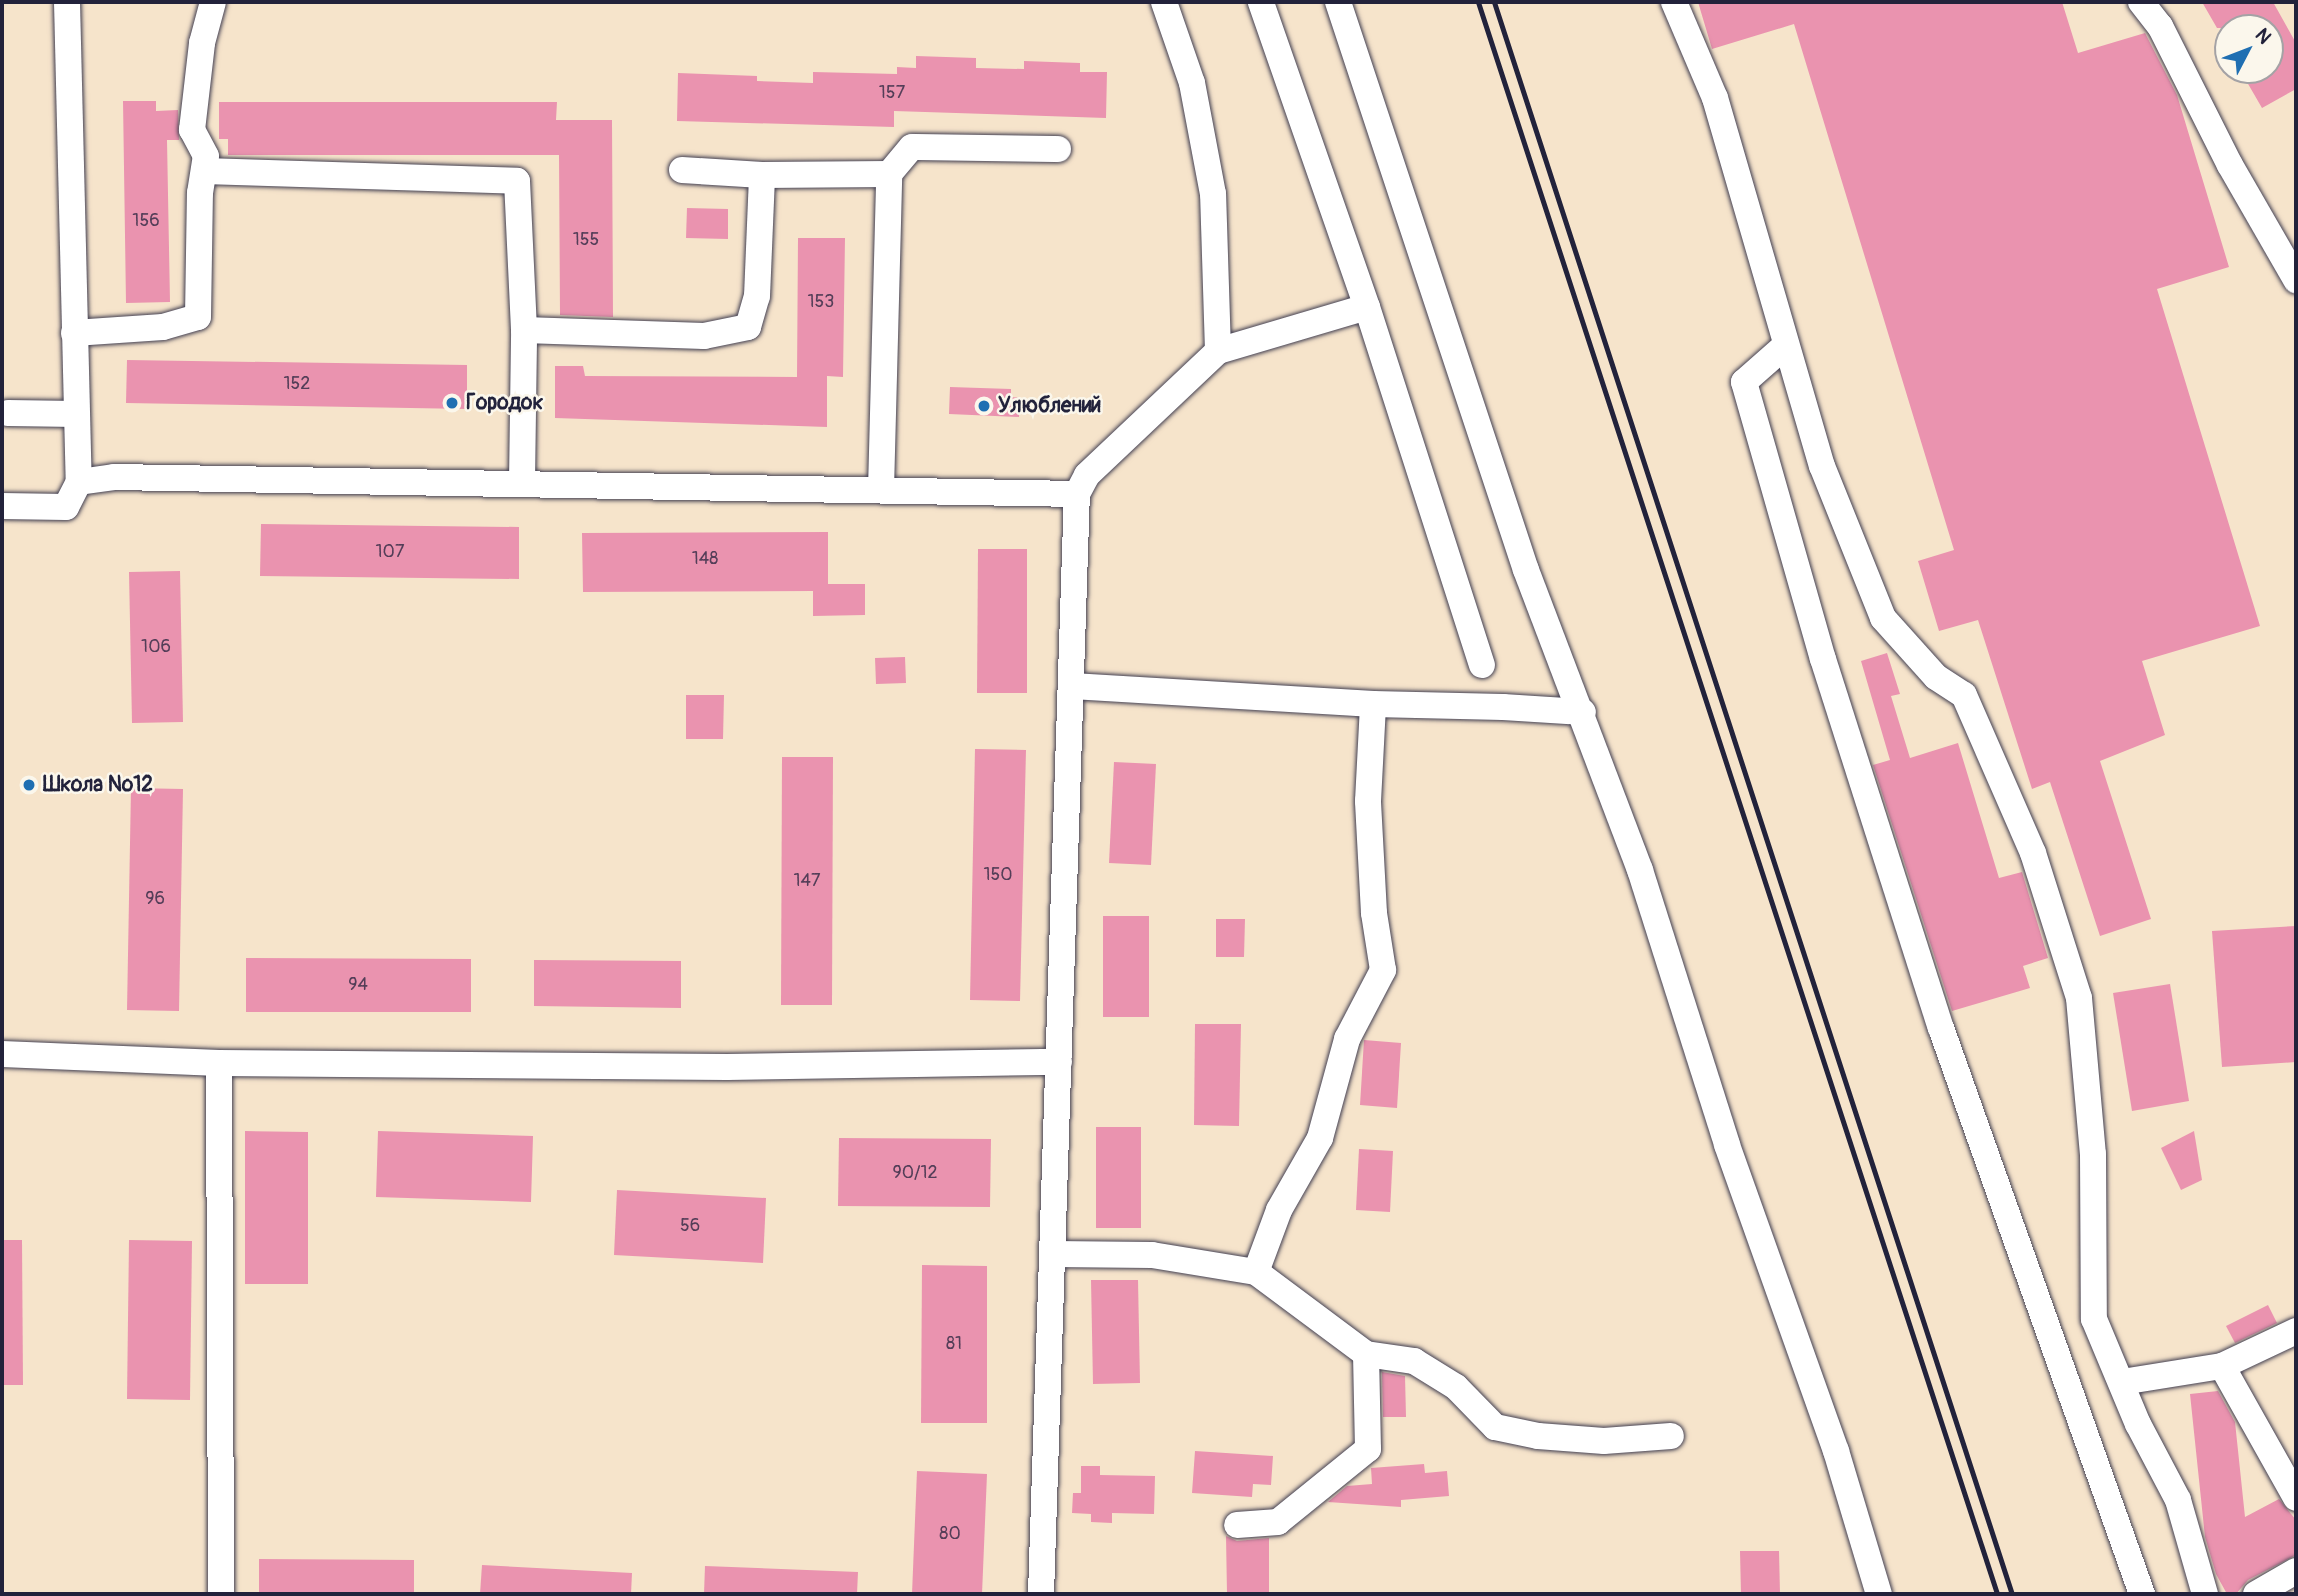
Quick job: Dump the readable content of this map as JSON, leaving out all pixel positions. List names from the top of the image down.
{
  "places": ["Городок", "Улюблений", "Школа №12"],
  "house_numbers": [
    "157",
    "156",
    "155",
    "153",
    "152",
    "107",
    "148",
    "106",
    "150",
    "147",
    "96",
    "94",
    "90/12",
    "56",
    "81",
    "80"
  ],
  "north": "top right"
}
